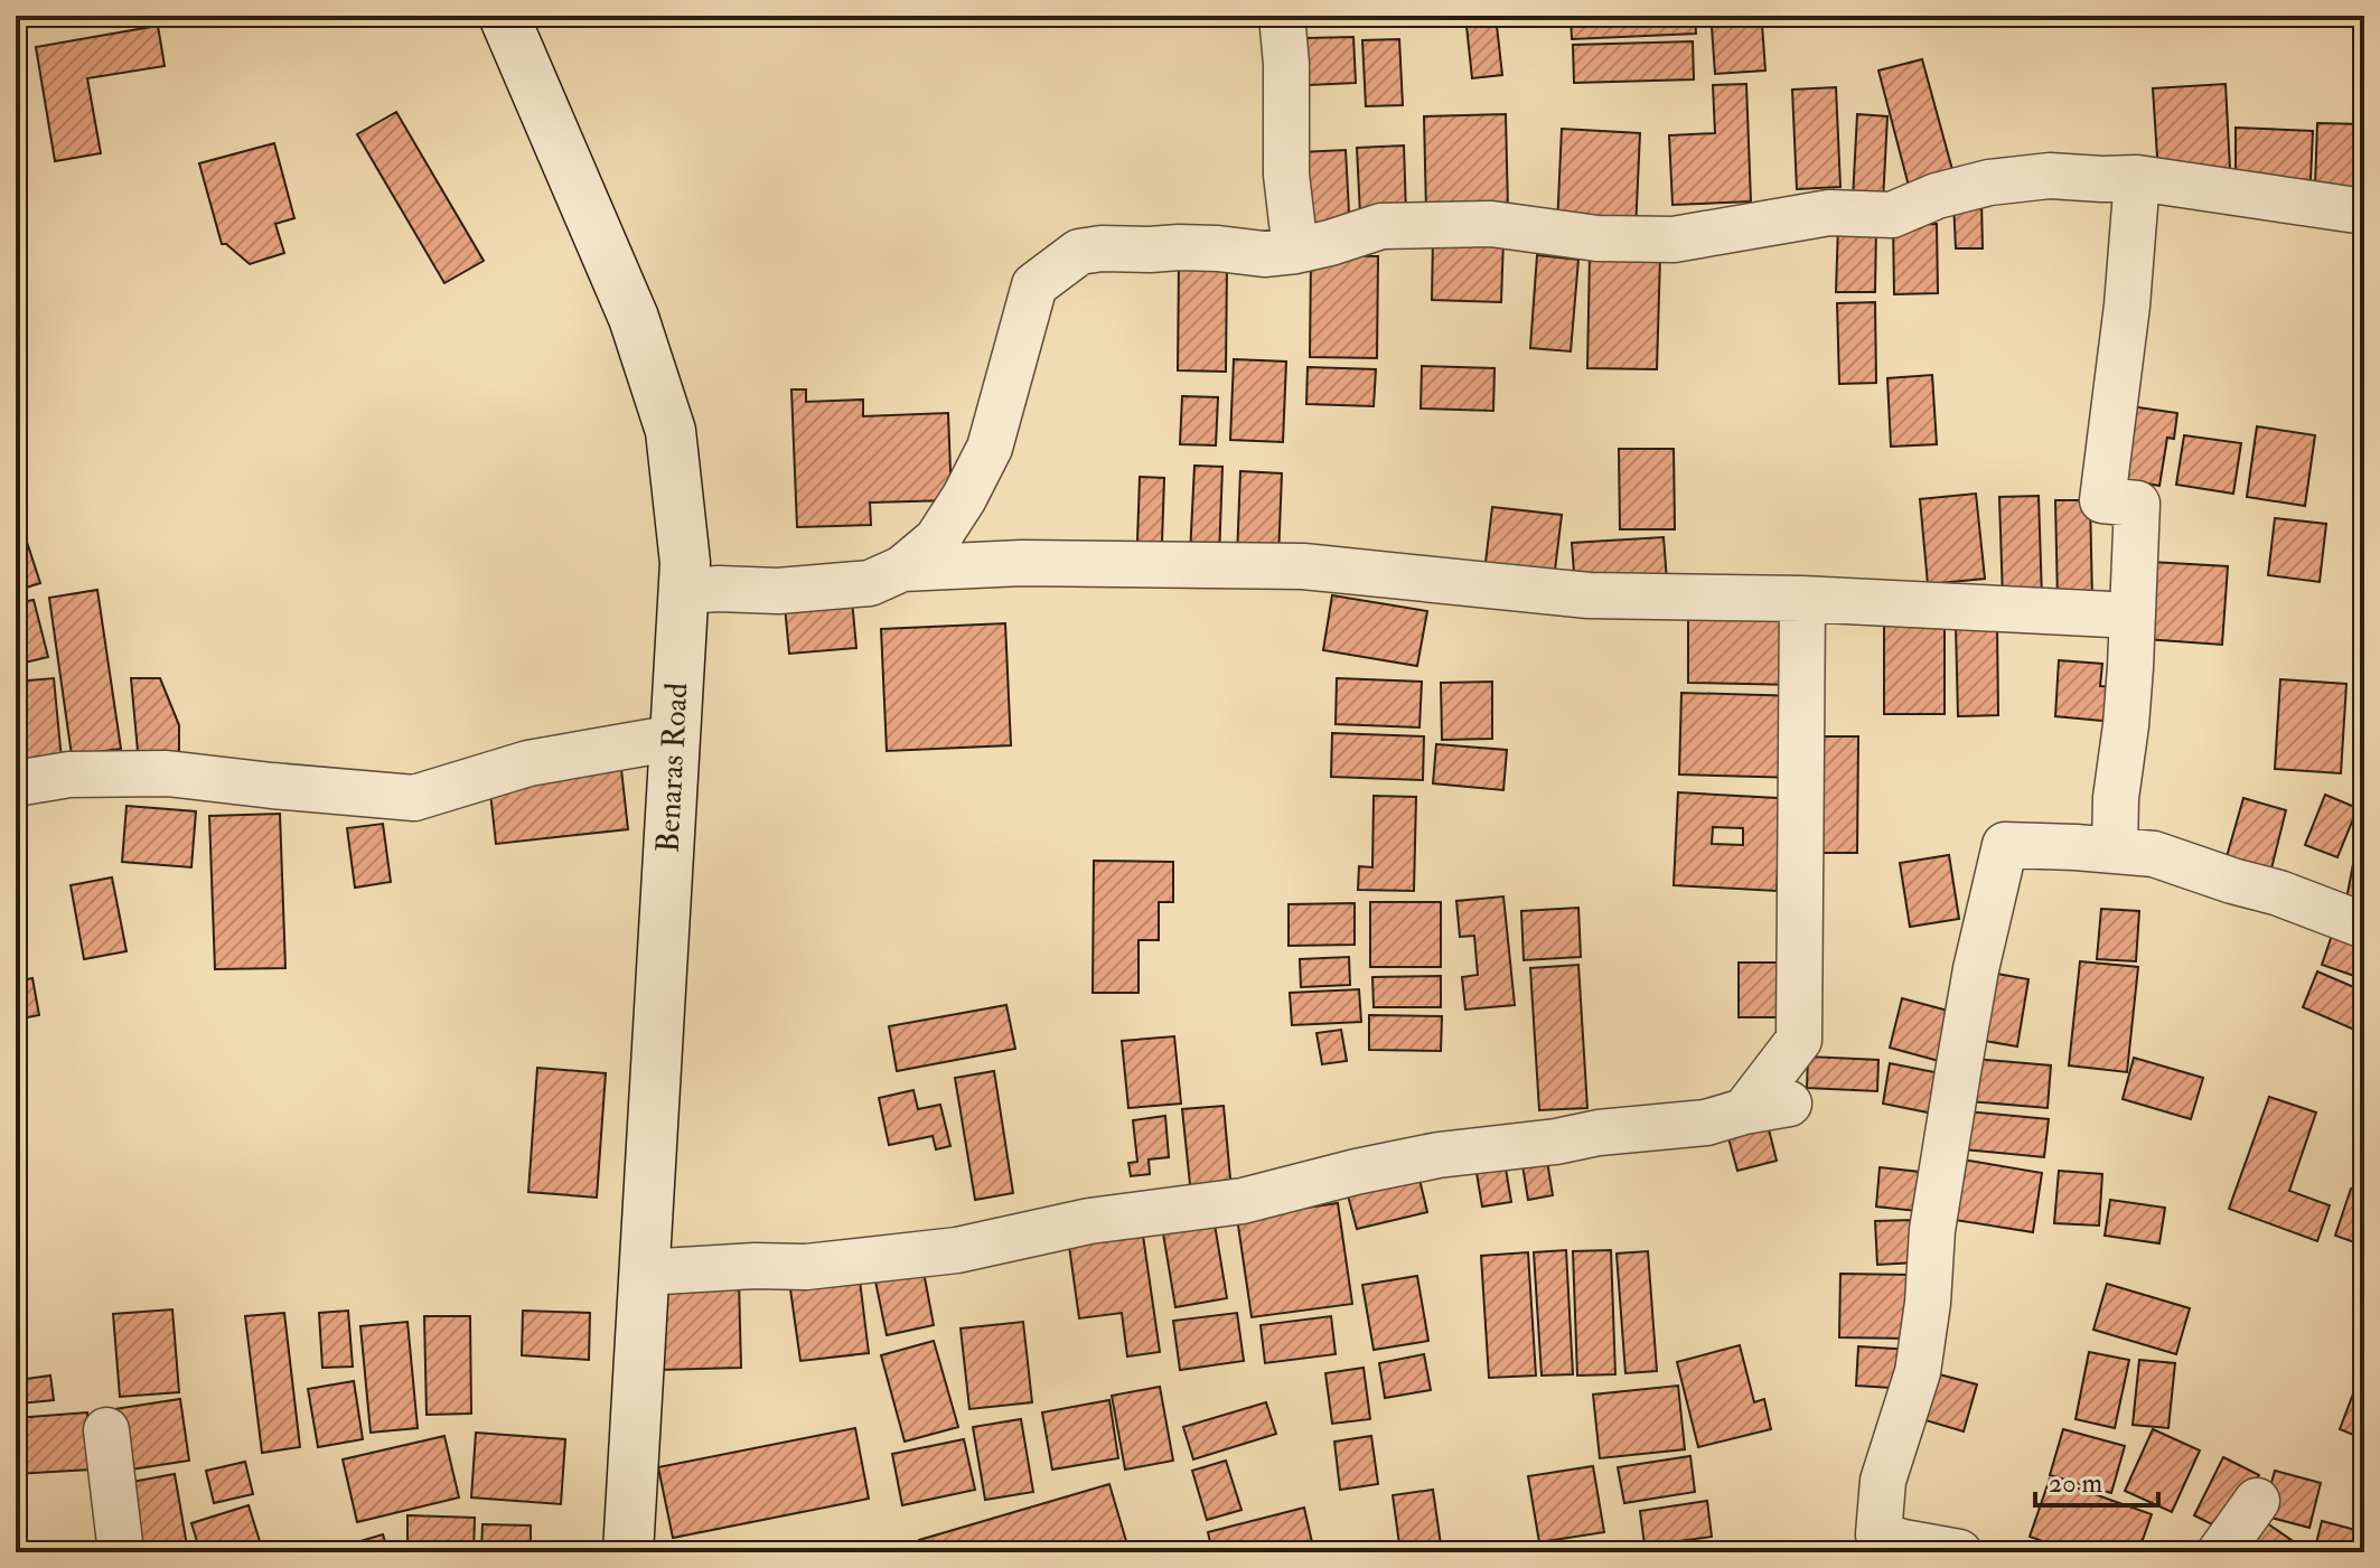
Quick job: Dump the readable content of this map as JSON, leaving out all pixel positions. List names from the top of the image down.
{
  "streets": {
    "main road": ["Benaras Road"]
  },
  "scale_bar": "20 m"
}
